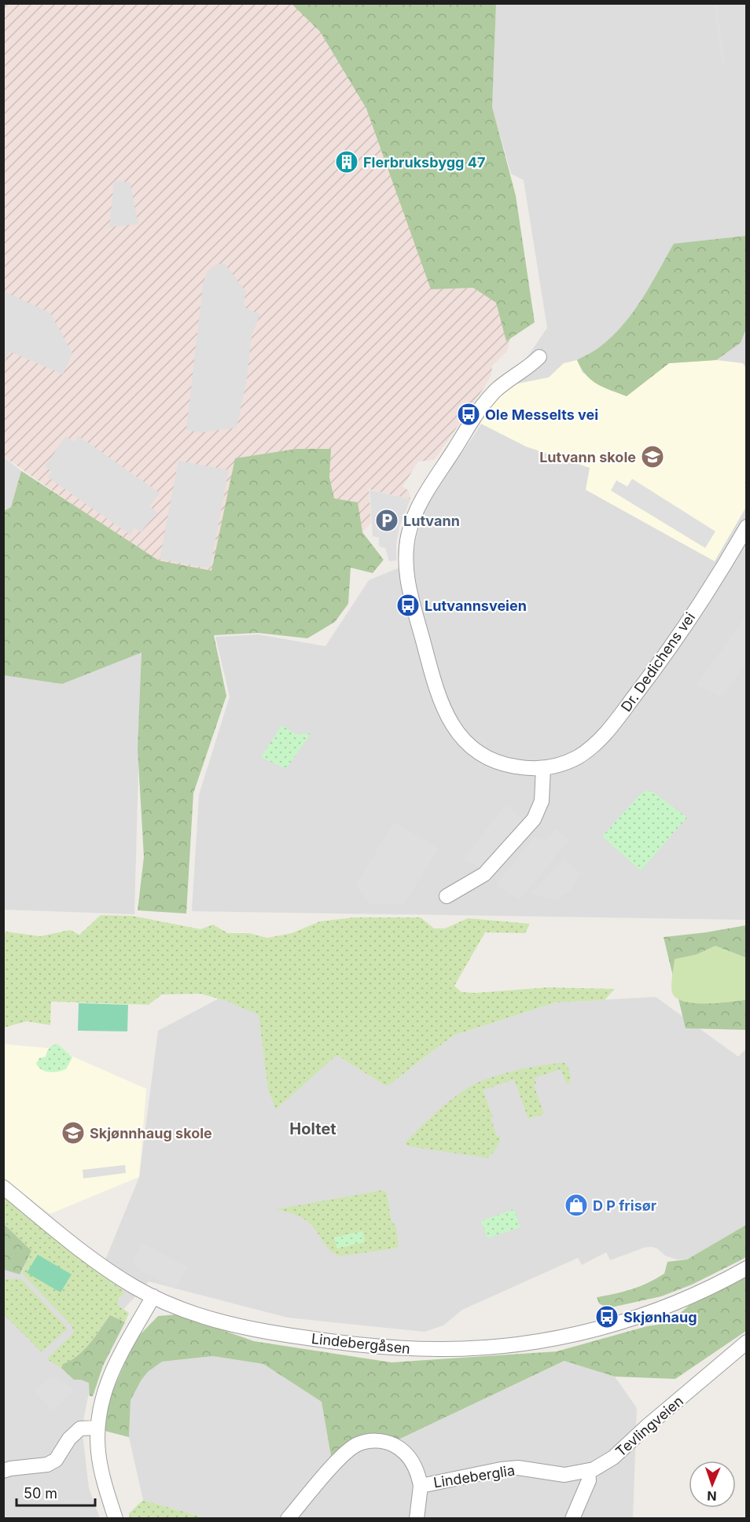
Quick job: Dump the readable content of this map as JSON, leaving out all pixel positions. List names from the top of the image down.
{
  "streets": {
    "street": [
      "Dr. Dedichens vei",
      "Lindebergåsen",
      "Tevlingveien",
      "Lindeberglia"
    ]
  },
  "crossings": [
    ["Tevlingveien", "Lindeberglia"]
  ],
  "districts": ["Holtet"],
  "places": {
    "building": ["Flerbruksbygg 47"],
    "bus stop": ["Ole Messelts vei", "Lutvannsveien", "Skjønhaug"],
    "school or university": ["Lutvann skole", "Skjønnhaug skole"],
    "parking": ["Lutvann"],
    "shop": ["D P frisør"]
  },
  "scale_bar": "50 m",
  "north": "bottom"
}
